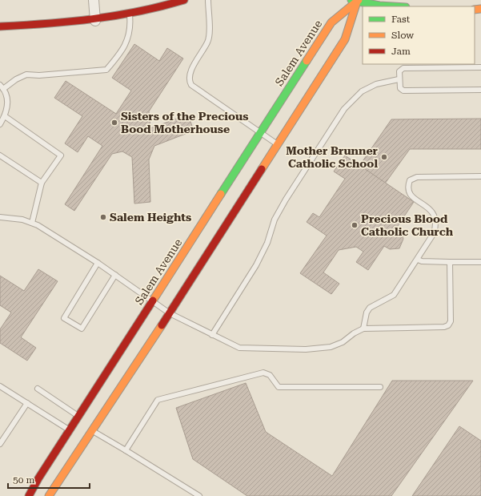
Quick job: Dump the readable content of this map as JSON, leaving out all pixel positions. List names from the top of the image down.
{
  "streets": {
    "main road": ["Salem Avenue"]
  },
  "places": [
    "Sisters of the Precious Bood Motherhouse",
    "Mother Brunner Catholic School",
    "Salem Heights",
    "Precious Blood Catholic Church"
  ],
  "legend": ["Fast", "Slow", "Jam"],
  "scale_bar": "50 m"
}
